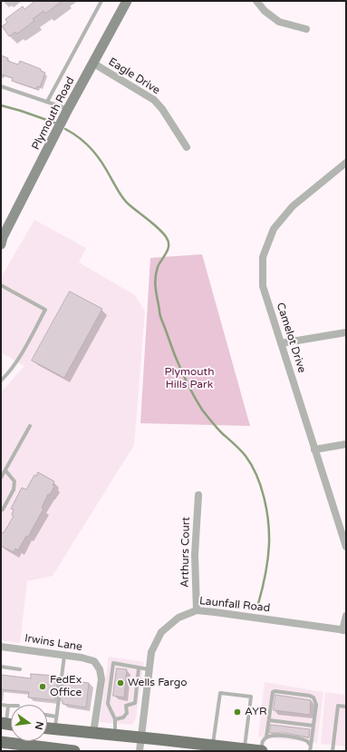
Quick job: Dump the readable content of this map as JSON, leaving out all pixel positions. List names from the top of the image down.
{
  "streets": {
    "main road": ["Plymouth Road"],
    "street": [
      "Eagle Drive",
      "Camelot Drive",
      "Arthurs Court",
      "Launfall Road",
      "Irwins Lane"
    ]
  },
  "crossings": [
    ["Eagle Drive", "Plymouth Road"],
    ["Arthurs Court", "Launfall Road"]
  ],
  "parks": ["Plymouth Hills Park"],
  "places": ["Wells Fargo", "FedEx Office", "AYR"],
  "north": "right"
}
